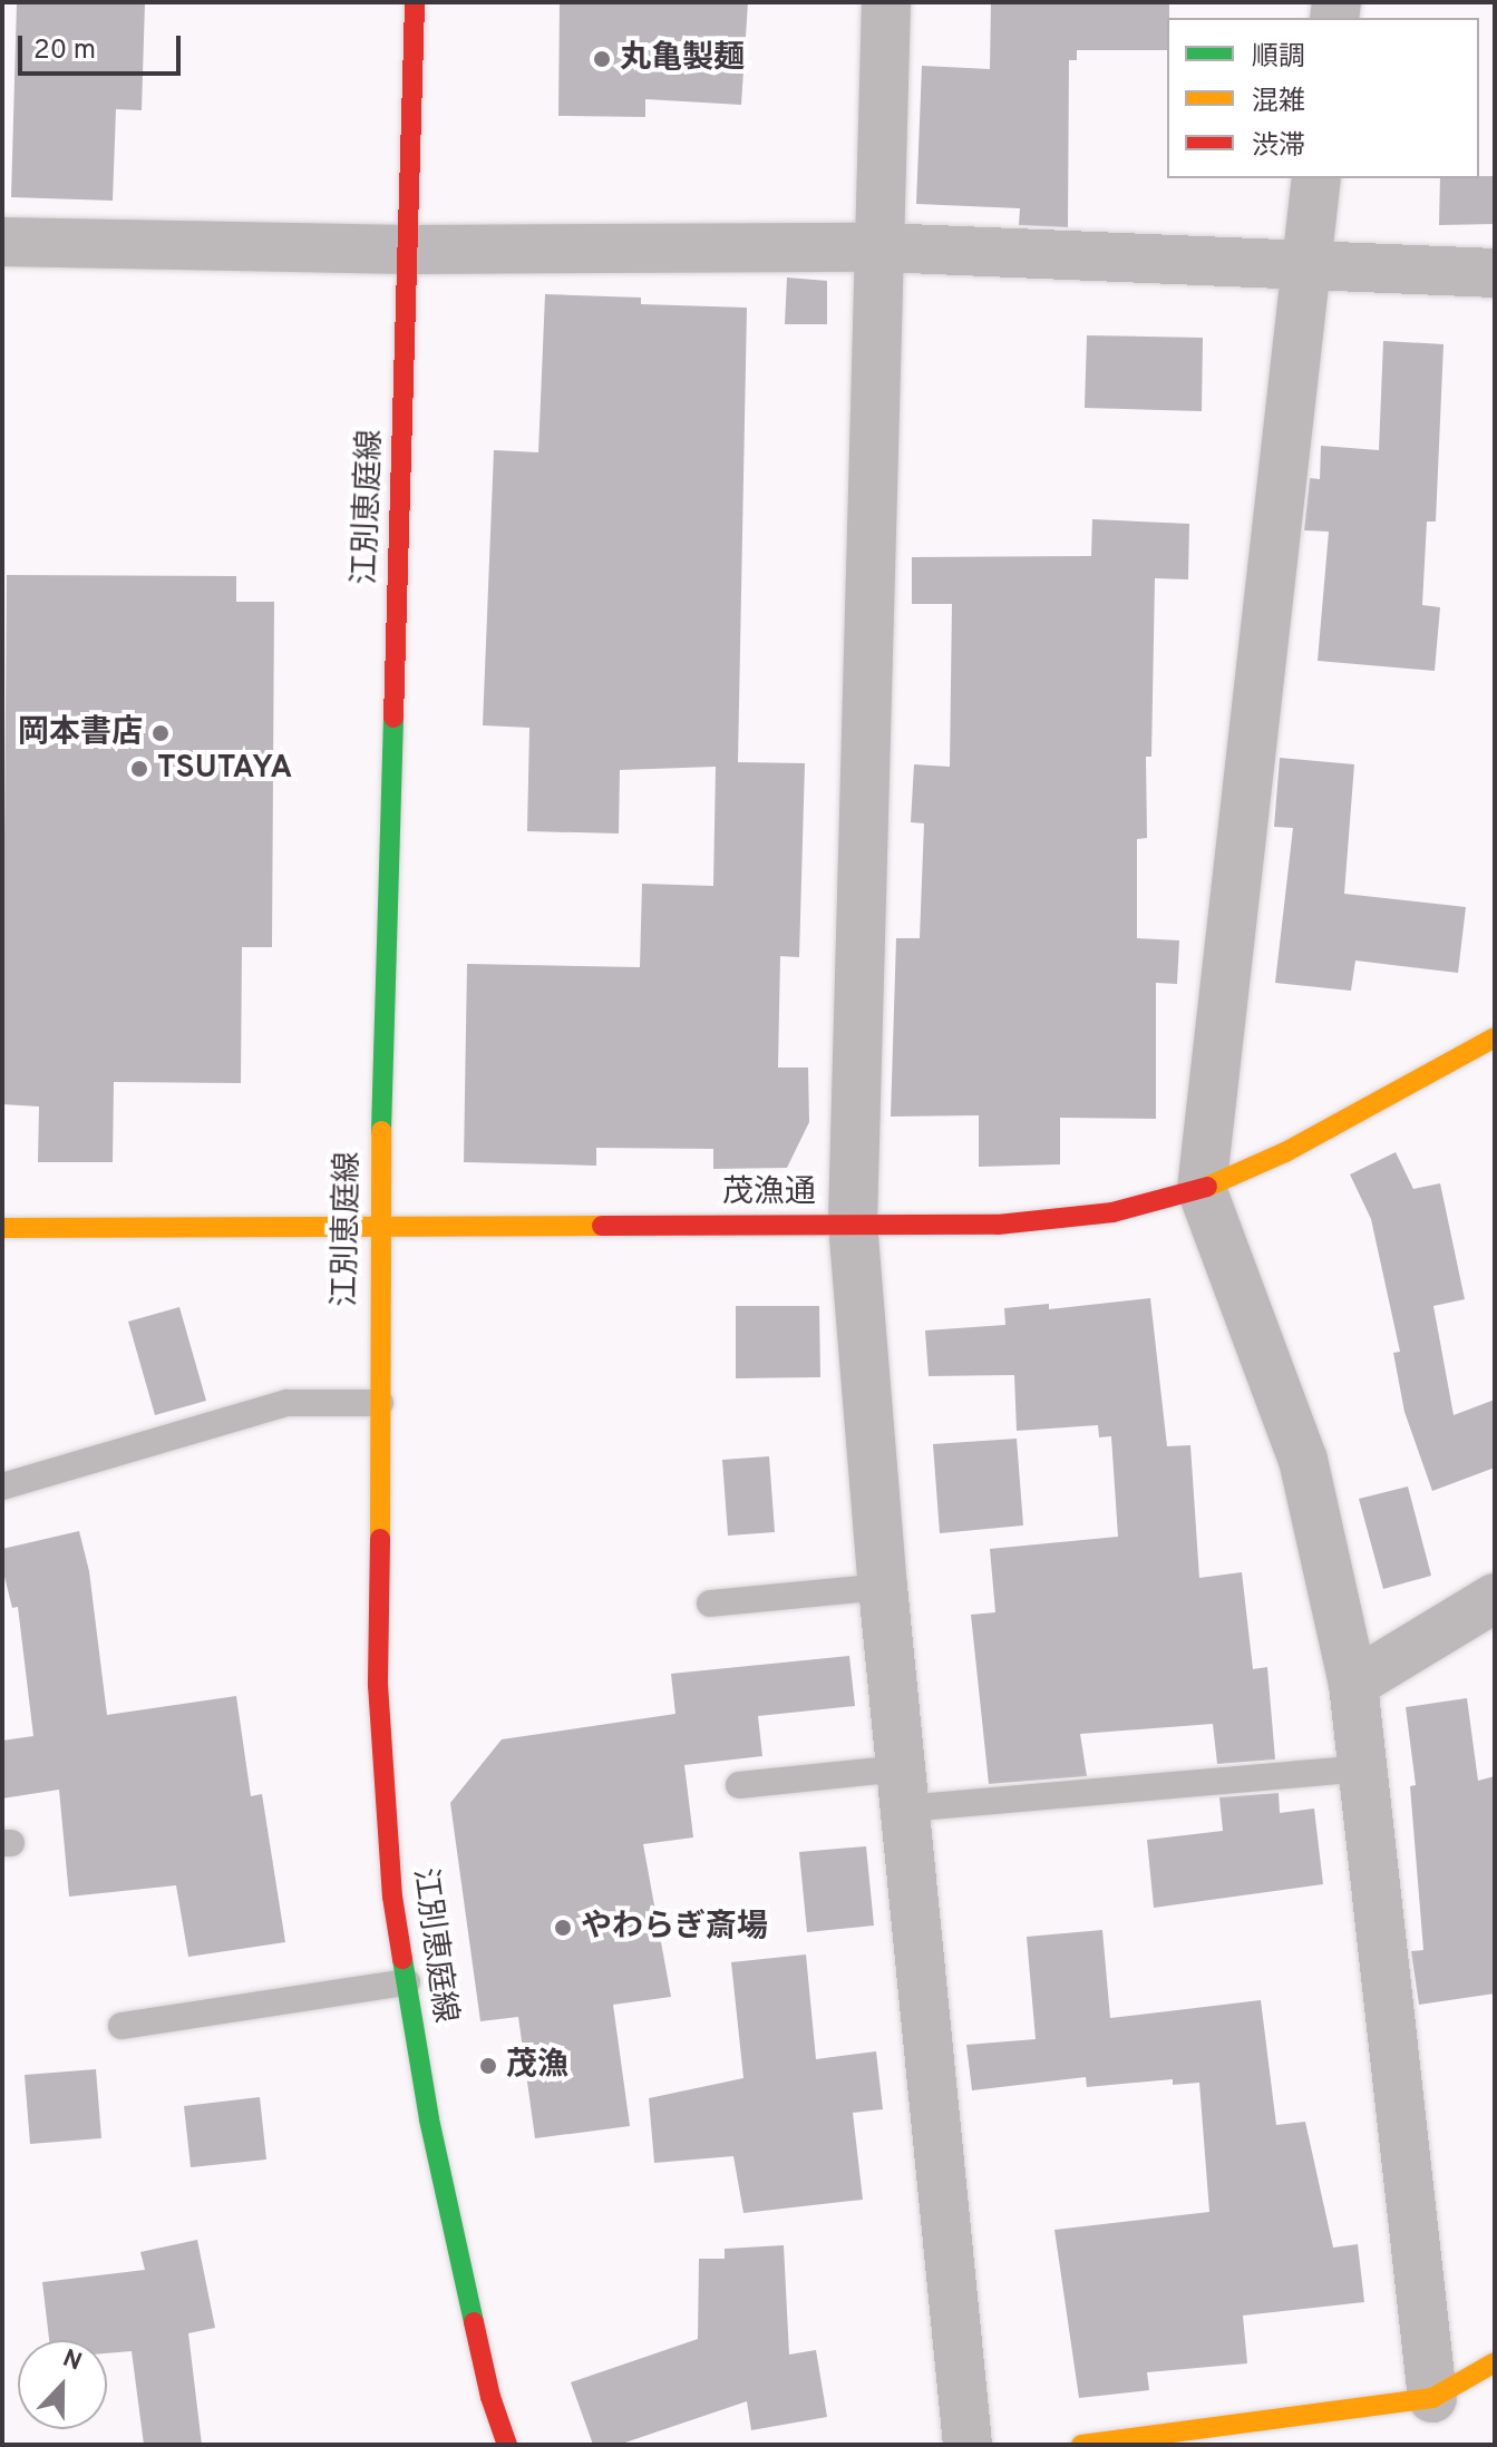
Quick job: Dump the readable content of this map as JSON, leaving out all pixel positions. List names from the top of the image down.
{
  "streets": {
    "main road": ["江別恵庭線", "茂漁通"]
  },
  "crossings": [
    ["江別恵庭線", "茂漁通"]
  ],
  "places": [
    "丸亀製麺",
    "岡本書店",
    "TSUTAYA",
    "やわらぎ斎場",
    "茂漁"
  ],
  "legend": ["順調", "混雑", "渋滞"],
  "scale_bar": "20 m",
  "north": "top"
}
